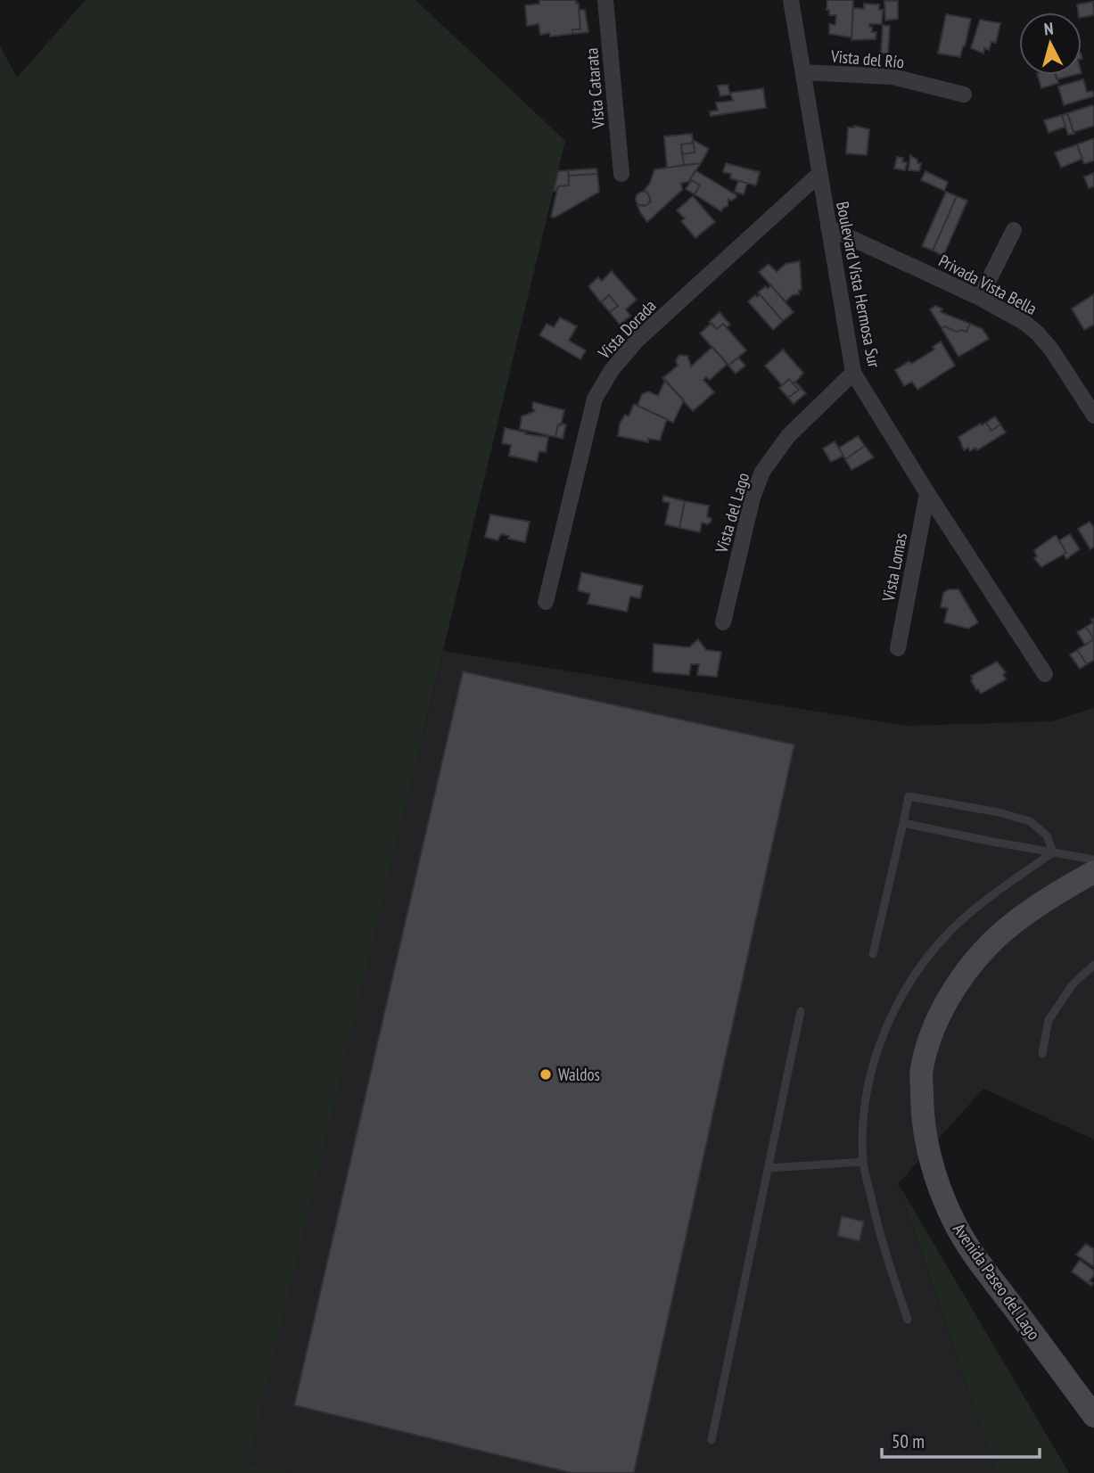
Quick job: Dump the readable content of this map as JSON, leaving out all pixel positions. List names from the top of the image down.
{
  "streets": {
    "main road": ["Avenida Paseo del Lago"],
    "street": [
      "Vista del Río",
      "Vista Catarata",
      "Boulevard Vista Hermosa Sur",
      "Privada Vista Bella",
      "Vista Dorada",
      "Vista del Lago",
      "Vista Lomas"
    ]
  },
  "crossings": [
    ["Vista del Río", "Boulevard Vista Hermosa Sur"],
    ["Boulevard Vista Hermosa Sur", "Privada Vista Bella"],
    ["Boulevard Vista Hermosa Sur", "Vista Dorada"],
    ["Boulevard Vista Hermosa Sur", "Vista del Lago"],
    ["Boulevard Vista Hermosa Sur", "Vista Lomas"]
  ],
  "places": ["Waldos"],
  "scale_bar": "50 m",
  "north": "top"
}
